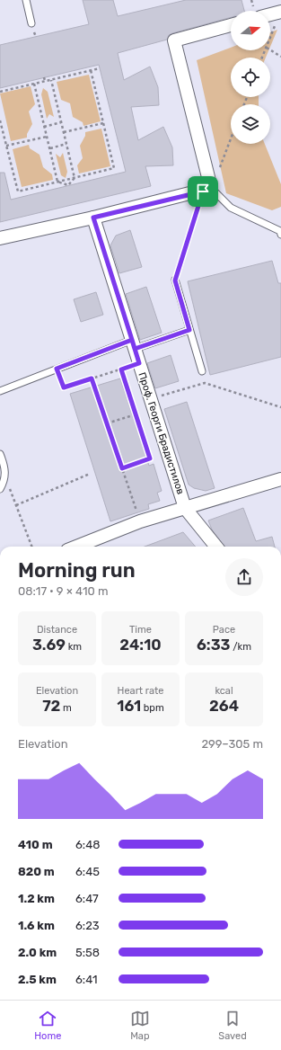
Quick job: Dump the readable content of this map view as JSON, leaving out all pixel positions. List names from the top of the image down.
{
  "streets": {
    "street": ["Проф. Георги Брадистилов"]
  },
  "north": "right",
  "page": {
    "heading": ["Morning run", "08:17 · 9 × 410 m"],
    "stats": [
      ["Distance", "3.69 km"],
      ["Time", "24:10"],
      ["Pace", "6:33 /km"],
      ["Elevation", "72 m"],
      ["Heart rate", "161 bpm"],
      ["kcal", "264"]
    ],
    "chart": ["Elevation", "299–305 m"],
    "list": [
      {
        "name": "410 m",
        "note": "6:48"
      },
      {
        "name": "820 m",
        "note": "6:45"
      },
      {
        "name": "1.2 km",
        "note": "6:47"
      },
      {
        "name": "1.6 km",
        "note": "6:23"
      },
      {
        "name": "2.0 km",
        "note": "5:58"
      },
      {
        "name": "2.5 km",
        "note": "6:41"
      }
    ],
    "tabs": ["Home", "Map", "Saved"]
  }
}
